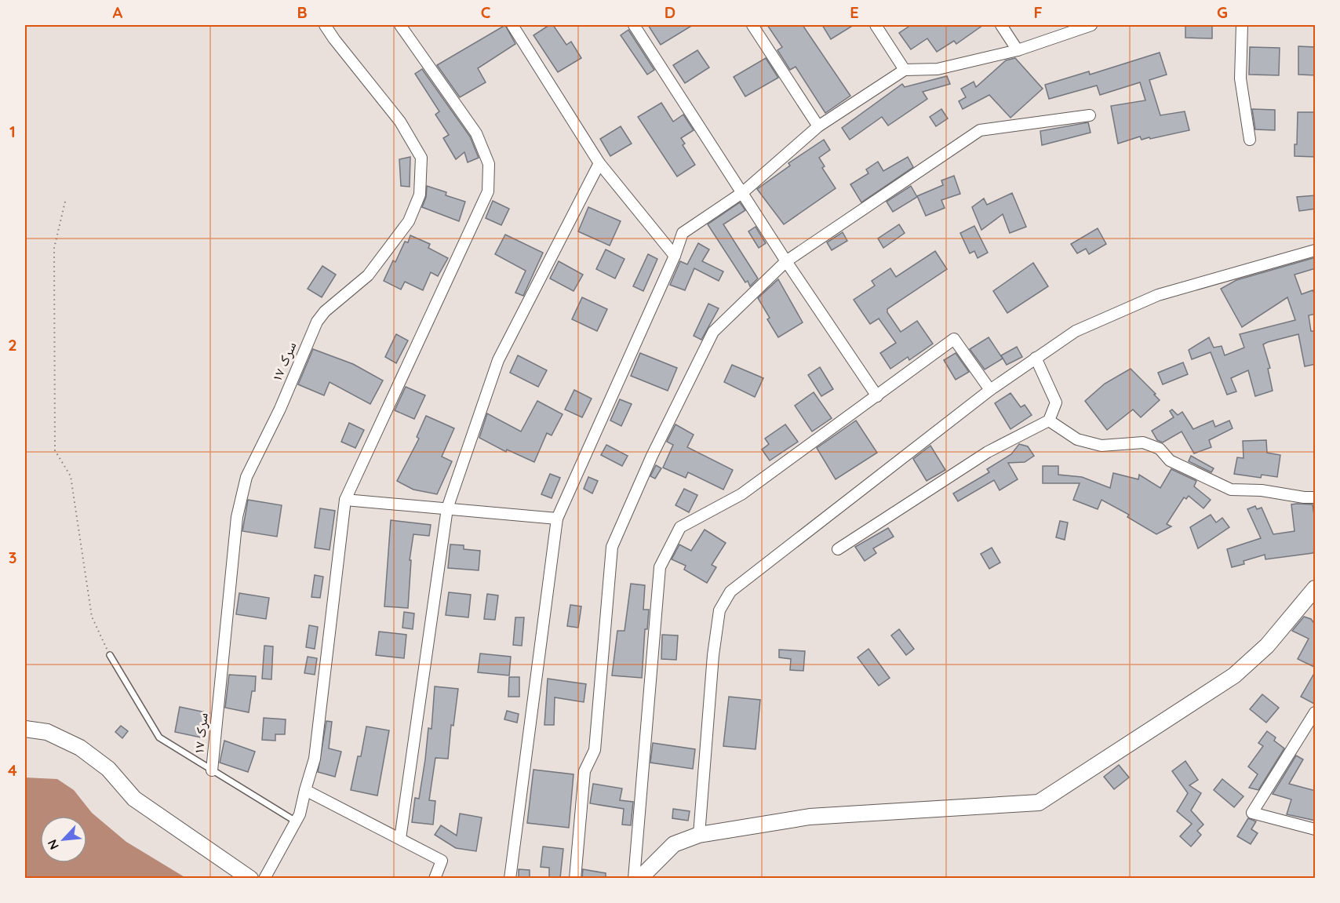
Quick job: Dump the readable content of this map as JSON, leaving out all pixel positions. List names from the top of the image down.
{
  "streets": {
    "street": ["سرک ۱۷"]
  },
  "north": "bottom left",
  "grid": {
    "columns": [
      "A",
      "B",
      "C",
      "D",
      "E",
      "F",
      "G"
    ],
    "rows": [
      "1",
      "2",
      "3",
      "4"
    ]
  }
}
